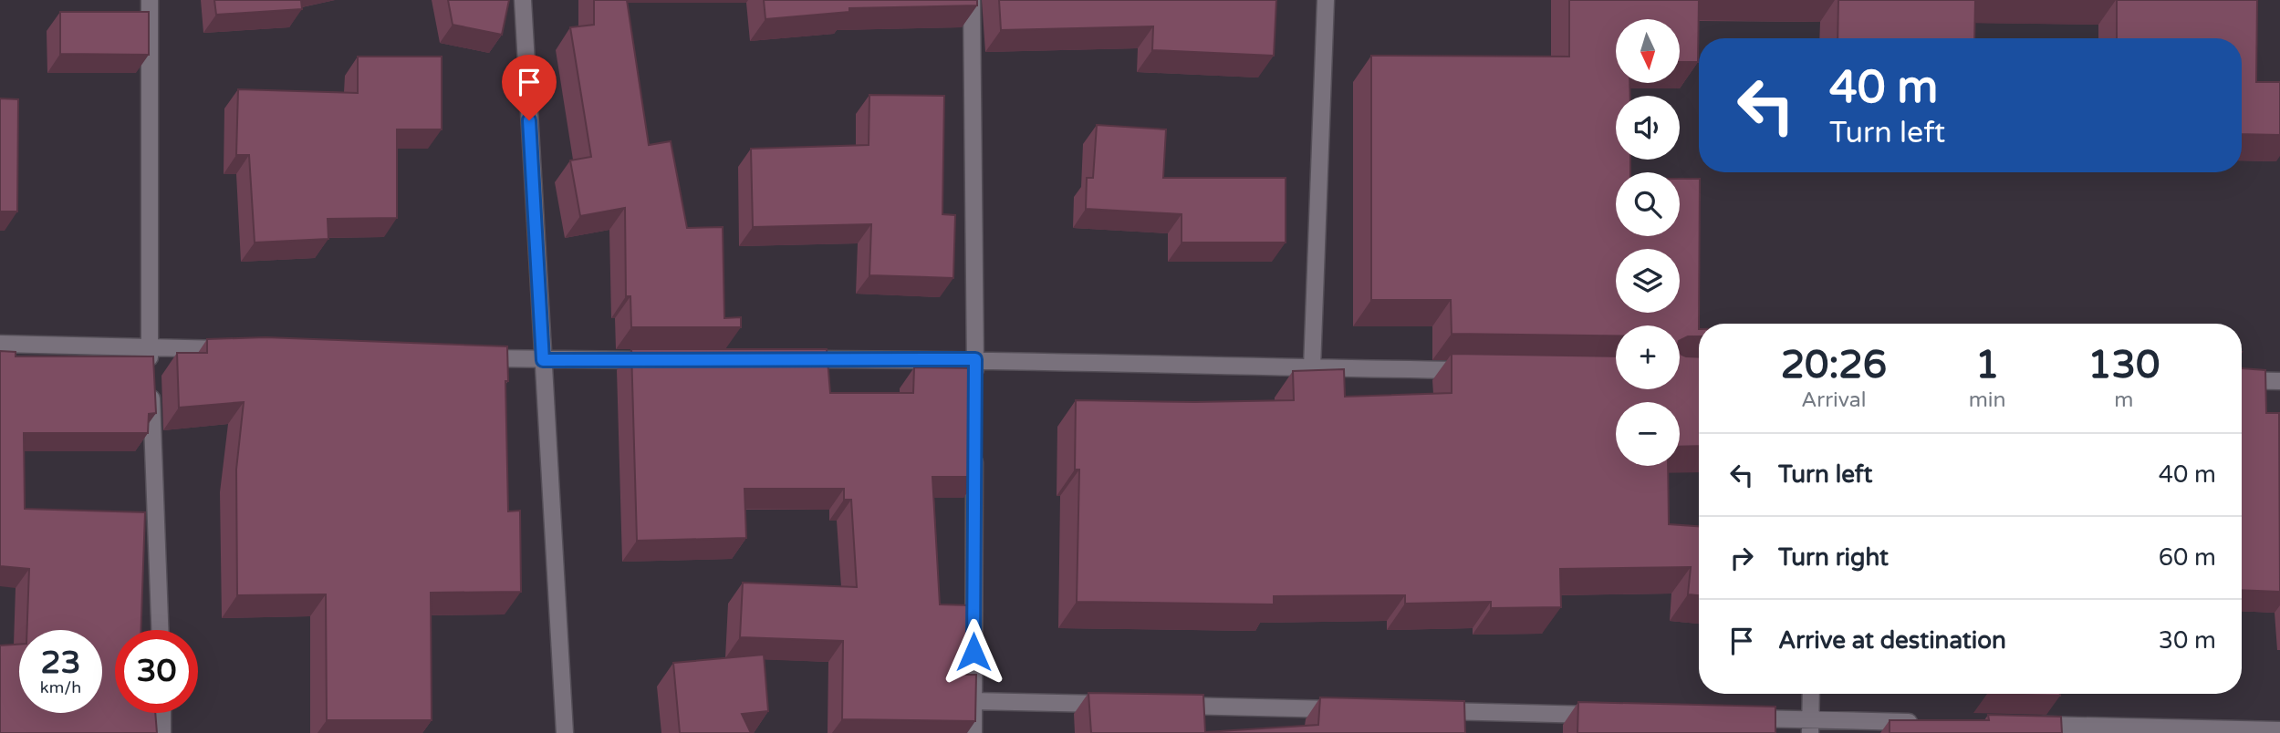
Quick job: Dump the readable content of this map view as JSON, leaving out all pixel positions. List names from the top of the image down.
{
  "north": "bottom",
  "page": {
    "map_buttons": ["+", "−"],
    "turn": ["40 m", "Turn left"],
    "eta": [
      "20:26",
      "Arrival",
      "1",
      "min",
      "130",
      "m"
    ],
    "list": [
      {
        "name": "Turn left",
        "value": "40 m"
      },
      {
        "name": "Turn right",
        "value": "60 m"
      },
      {
        "name": "Arrive at destination",
        "value": "30 m"
      }
    ],
    "speed": "23 km/h",
    "limit": "30"
  }
}
